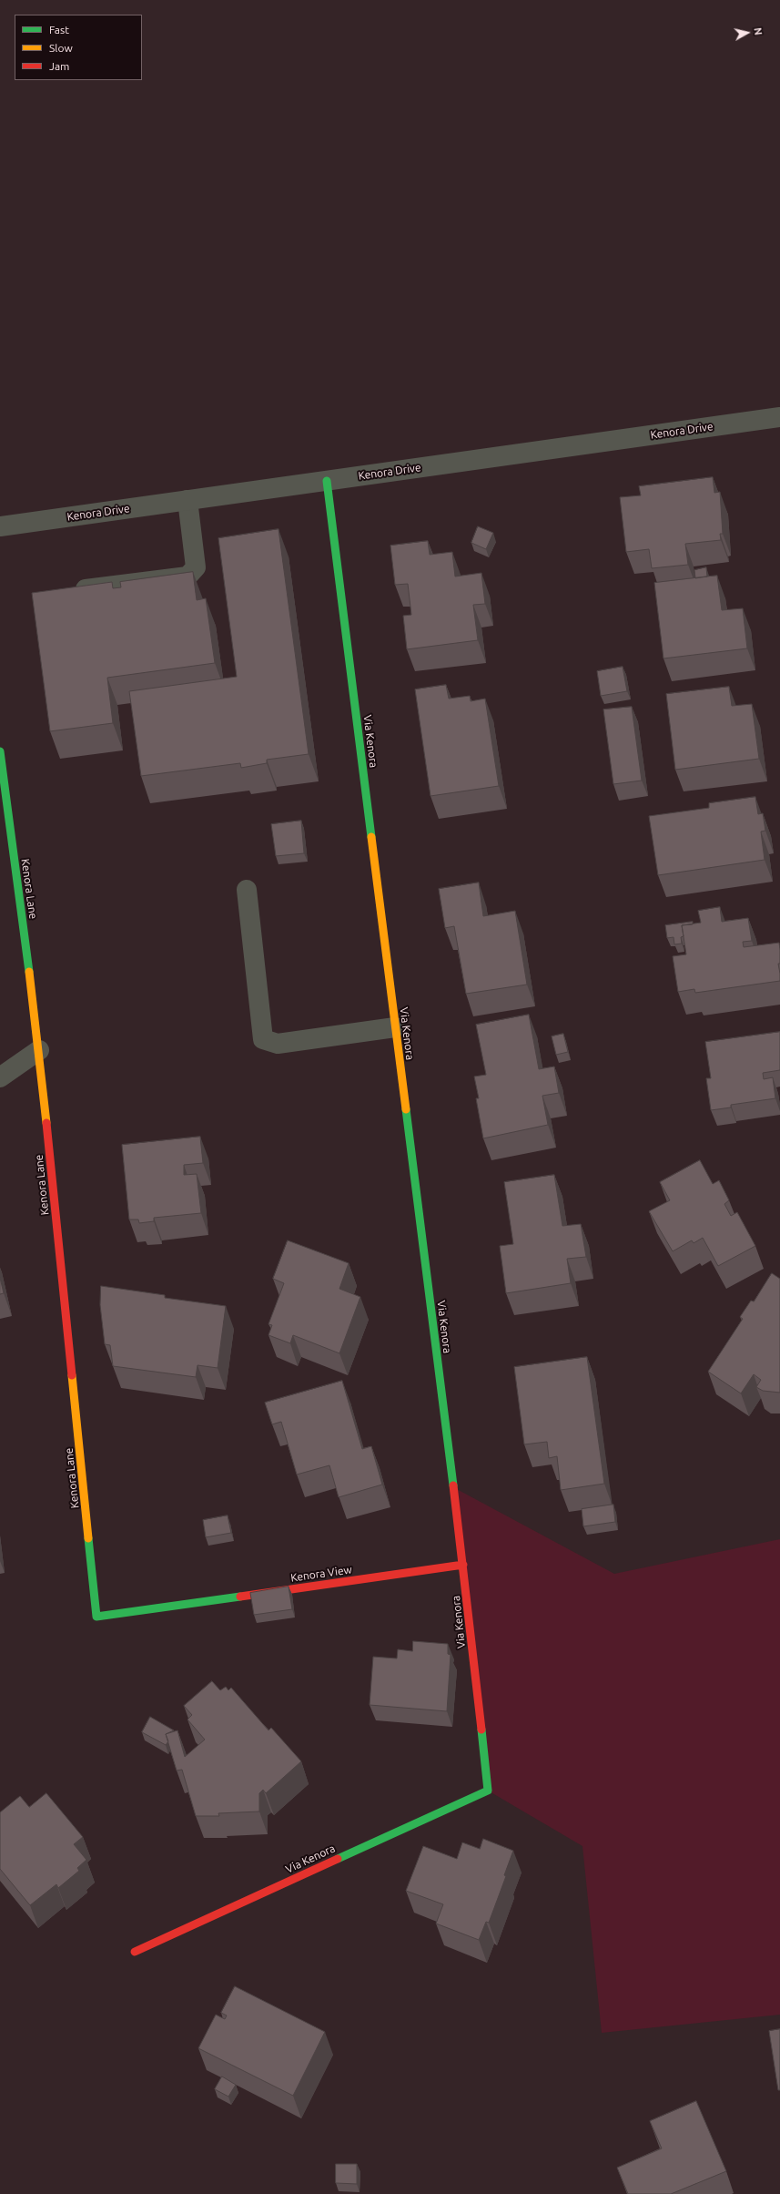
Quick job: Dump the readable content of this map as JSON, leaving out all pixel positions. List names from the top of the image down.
{
  "streets": {
    "street": [
      "Kenora Drive",
      "Via Kenora",
      "Kenora Lane",
      "Kenora View"
    ]
  },
  "crossings": [
    ["Kenora Drive", "Via Kenora"],
    ["Via Kenora", "Kenora View"],
    ["Kenora Lane", "Kenora View"]
  ],
  "legend": ["Fast", "Slow", "Jam"],
  "north": "right"
}
